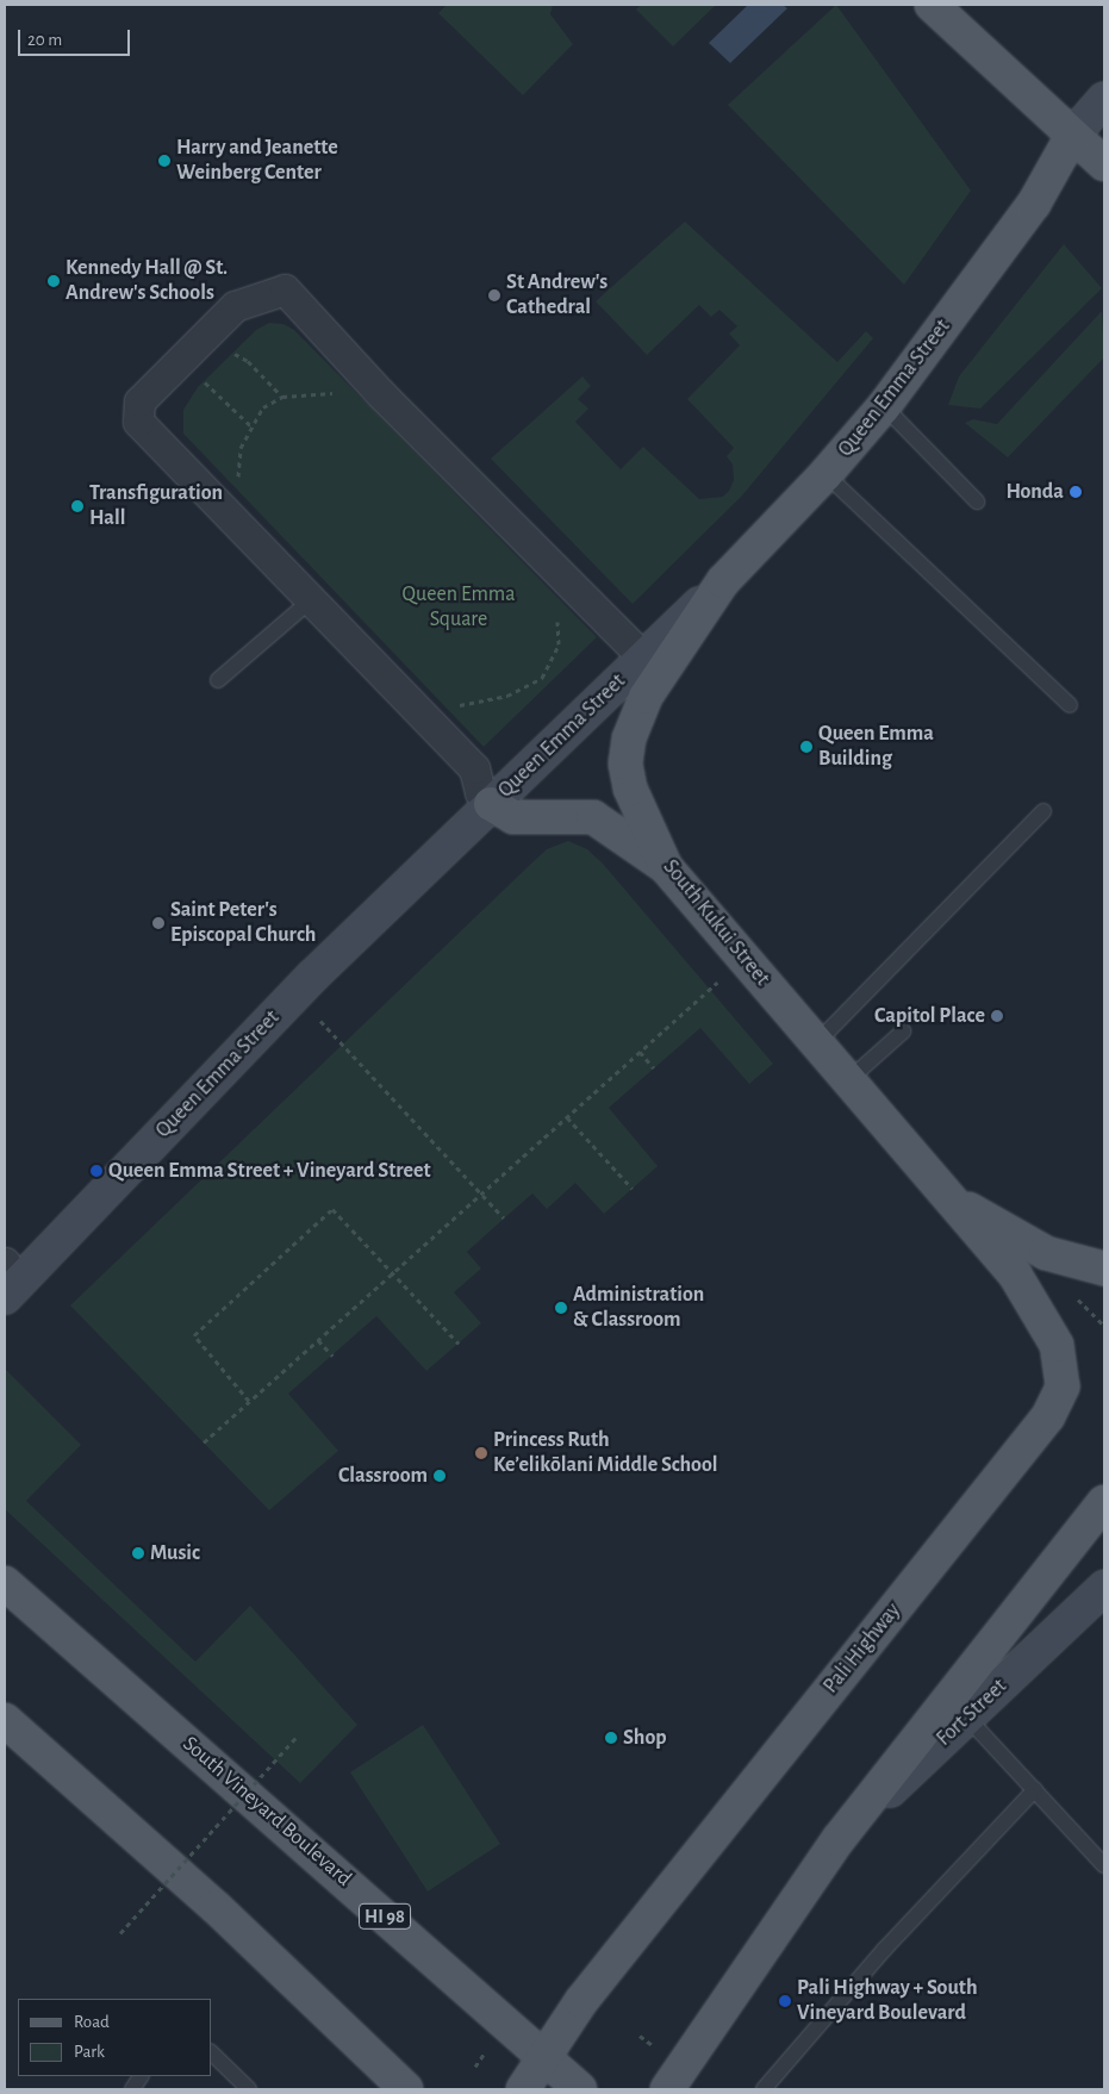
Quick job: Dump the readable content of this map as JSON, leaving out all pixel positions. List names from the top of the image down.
{
  "streets": {
    "main road": [
      "Queen Emma Street",
      "South Kukui Street",
      "Pali Highway",
      "South Vineyard Boulevard",
      "HI 98"
    ],
    "street": ["Fort Street"]
  },
  "crossings": [
    ["Queen Emma Street", "South Kukui Street"],
    ["South Kukui Street", "Pali Highway"],
    ["Pali Highway", "South Vineyard Boulevard"]
  ],
  "parks": ["Queen Emma Square"],
  "places": [
    "Harry and Jeanette Weinberg Center",
    "Kennedy Hall @ St. Andrew's Schools",
    "St Andrew's Cathedral",
    "Honda",
    "Transfiguration Hall",
    "Queen Emma Building",
    "Saint Peter's Episcopal Church",
    "Capitol Place",
    "Queen Emma Street + Vineyard Street",
    "Administration & Classroom",
    "Princess Ruth Ke’elikōlani Middle School",
    "Classroom",
    "Music",
    "Shop",
    "Pali Highway + South Vineyard Boulevard"
  ],
  "legend": ["Road", "Park"],
  "scale_bar": "20 m"
}
